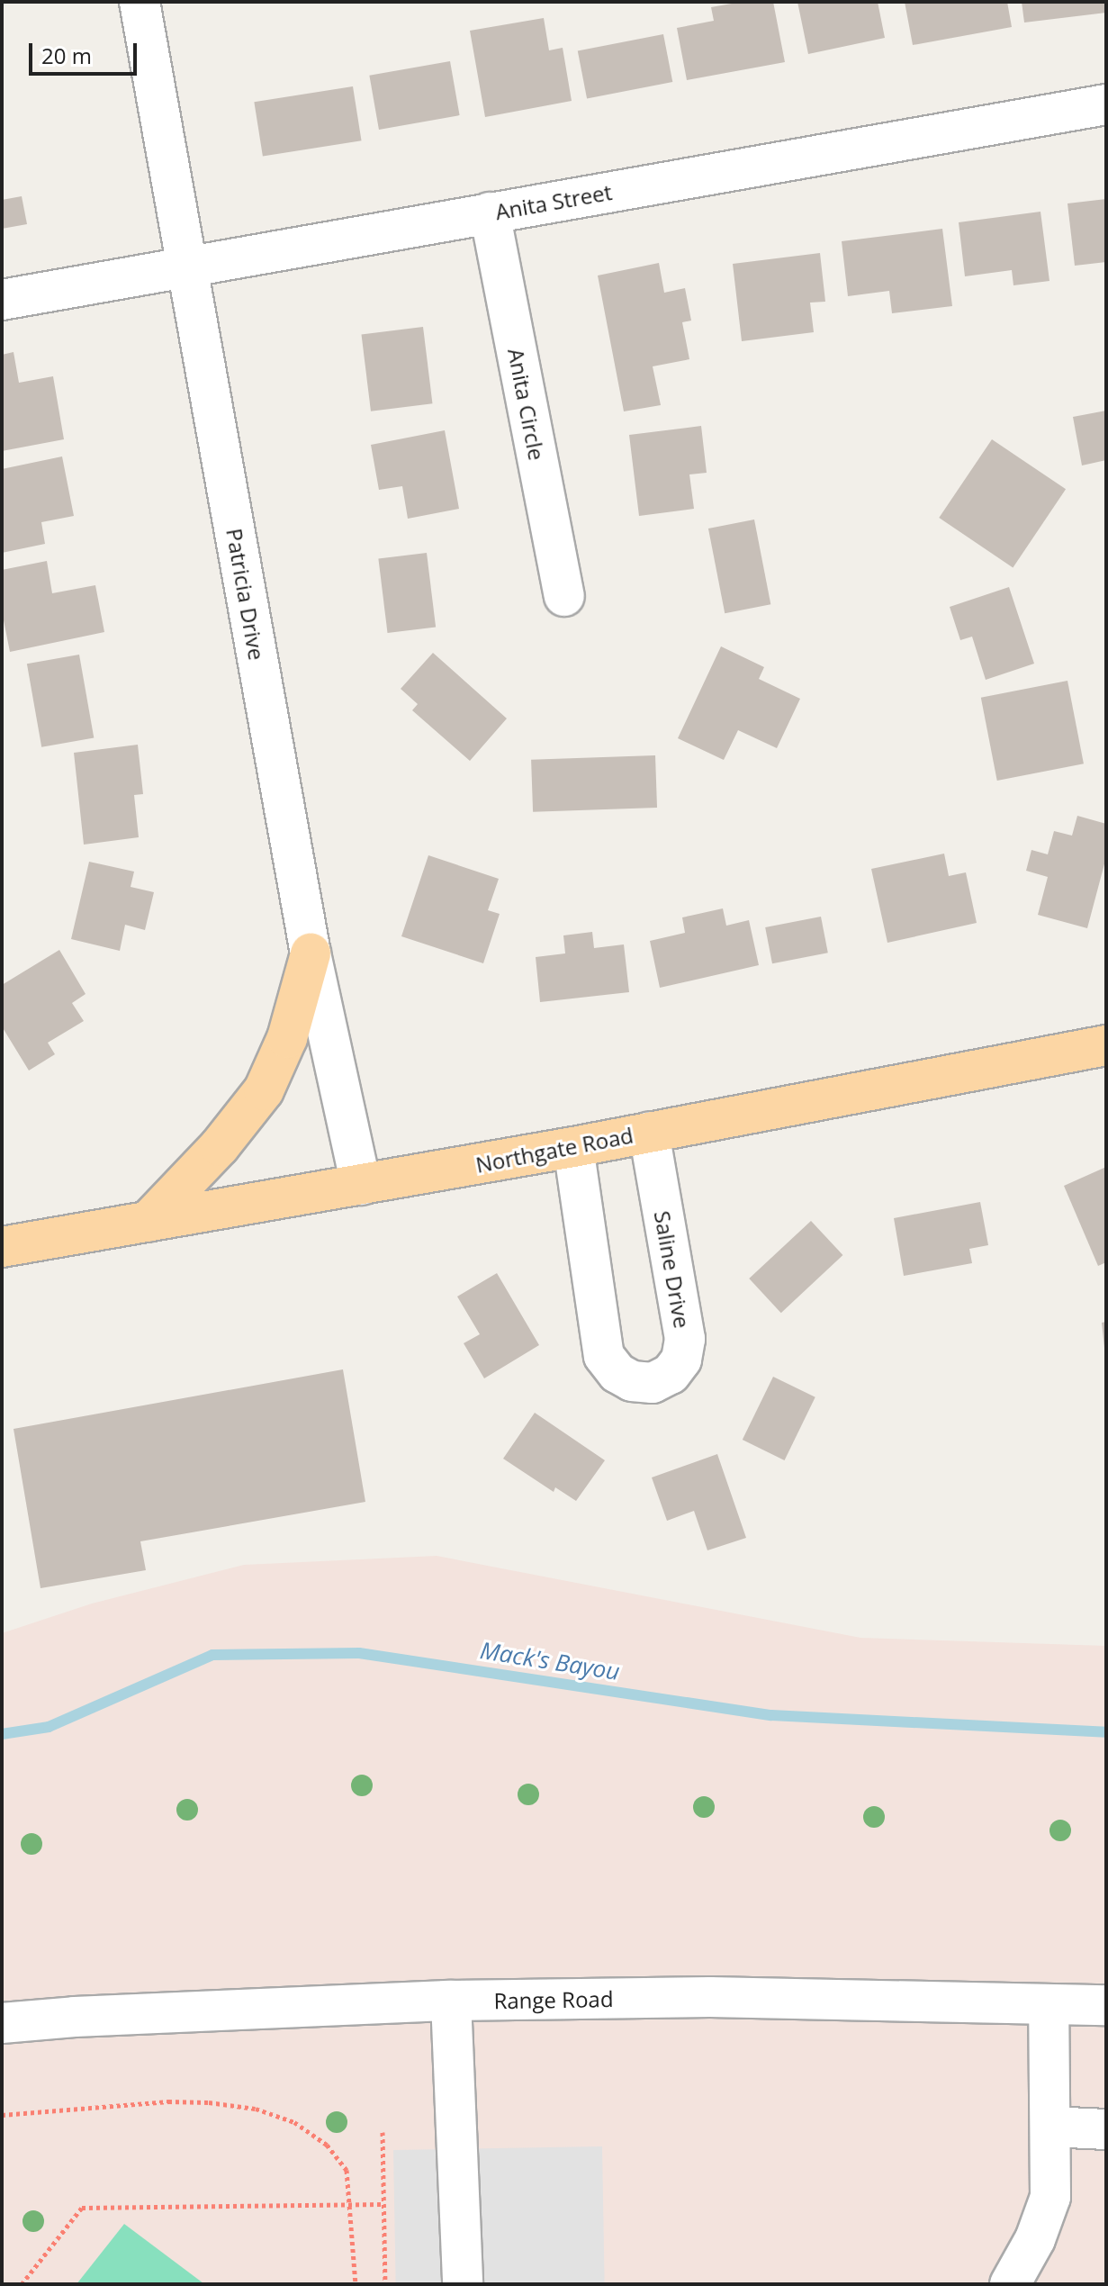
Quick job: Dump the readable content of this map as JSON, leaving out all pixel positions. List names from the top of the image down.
{
  "streets": {
    "main road": ["Northgate Road"],
    "street": [
      "Anita Street",
      "Anita Circle",
      "Patricia Drive",
      "Saline Drive",
      "Range Road"
    ]
  },
  "crossings": [
    ["Anita Street", "Anita Circle"],
    ["Anita Street", "Patricia Drive"],
    ["Patricia Drive", "Northgate Road"],
    ["Northgate Road", "Saline Drive"]
  ],
  "water": ["Mack's Bayou"],
  "scale_bar": "20 m"
}
